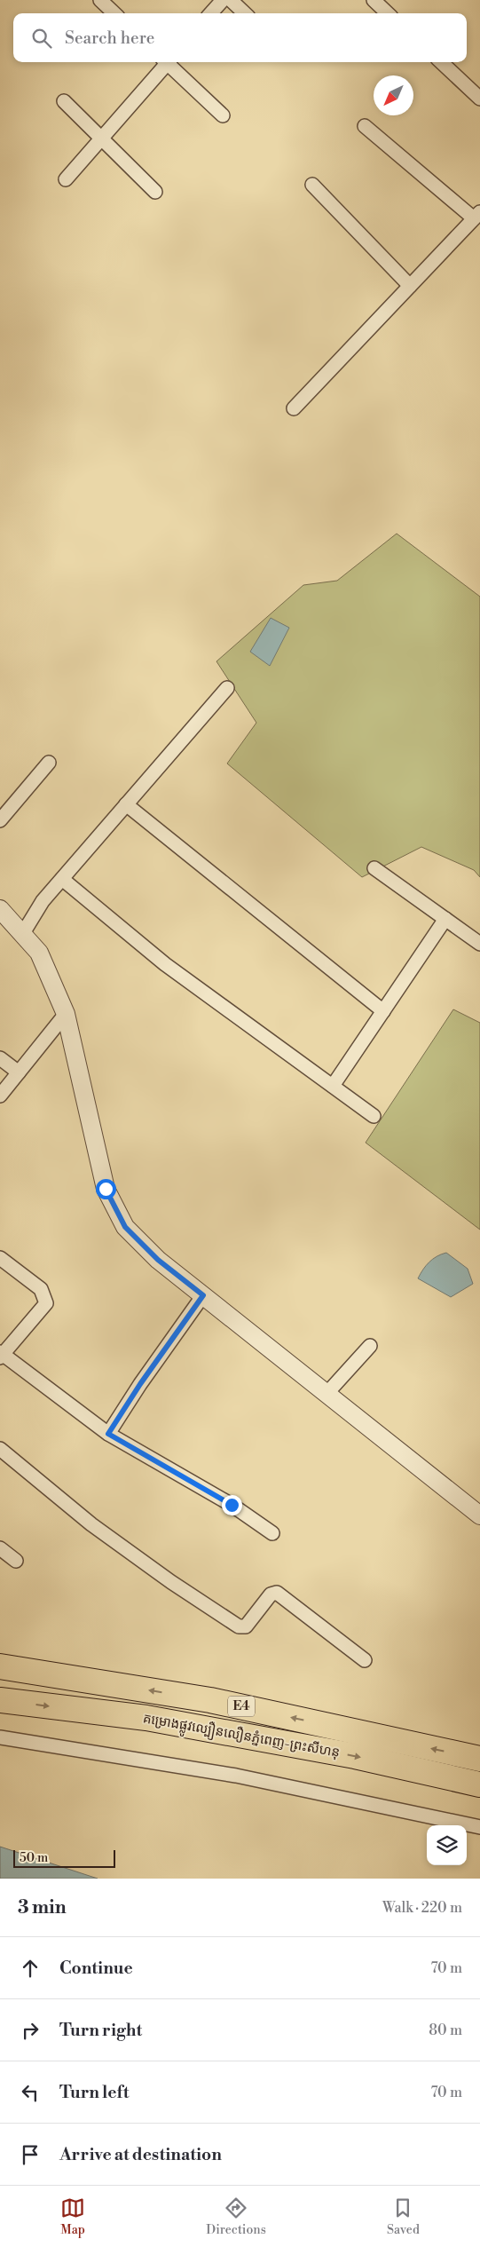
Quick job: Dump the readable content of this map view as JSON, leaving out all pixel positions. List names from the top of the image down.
{
  "streets": {
    "highway": ["E4", "គម្រោងផ្លូវល្បឿនលឿនភ្នំពេញ-ព្រះសីហនុ"]
  },
  "scale_bar": "50 m",
  "north": "bottom left",
  "page": {
    "search": "Search here",
    "scale": "50 m",
    "heading": ["3 min", "Walk · 220 m"],
    "list": [
      ["Continue", "70 m"],
      ["Turn right", "80 m"],
      ["Turn left", "70 m"],
      "Arrive at destination"
    ],
    "nav": ["Map", "Directions", "Saved"]
  }
}
